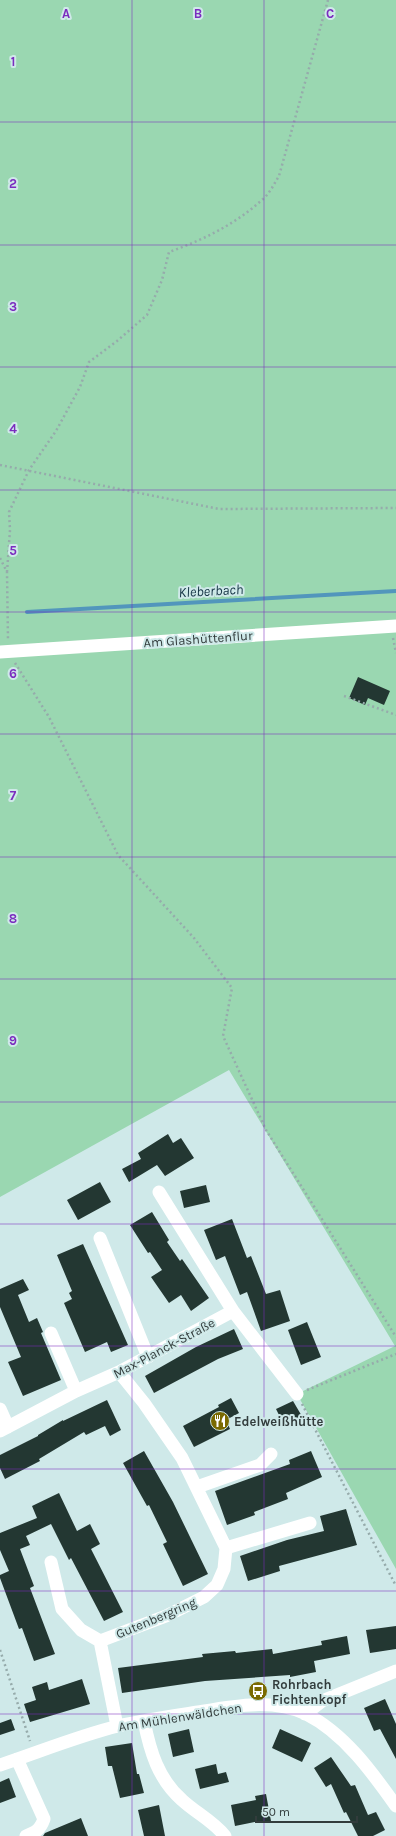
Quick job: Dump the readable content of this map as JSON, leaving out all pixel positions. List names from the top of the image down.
{
  "streets": {
    "street": [
      "Am Glashüttenflur",
      "Max-Planck-Straße",
      "Gutenbergring",
      "Am Mühlenwäldchen"
    ]
  },
  "crossings": [
    ["Gutenbergring", "Am Mühlenwäldchen"]
  ],
  "water": ["Kleberbach"],
  "places": {
    "restaurant": ["Edelweißhütte"],
    "bus stop": ["Rohrbach Fichtenkopf"]
  },
  "scale_bar": "50 m",
  "grid": {
    "columns": ["A", "B", "C"],
    "rows": [
      "1",
      "2",
      "3",
      "4",
      "5",
      "6",
      "7",
      "8",
      "9"
    ]
  }
}
